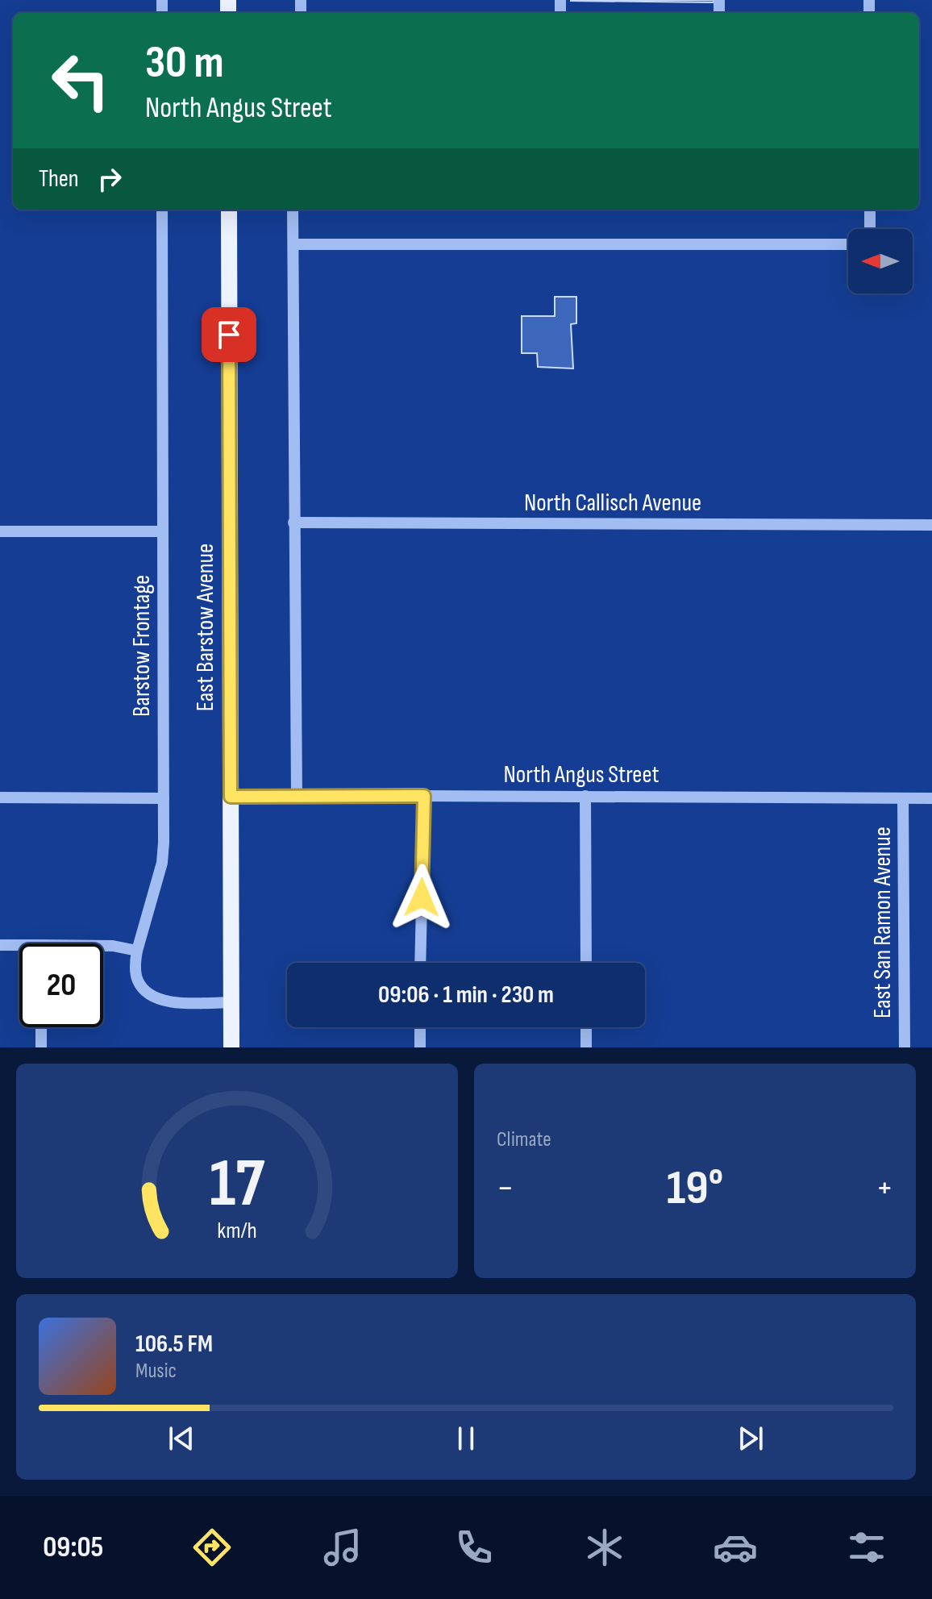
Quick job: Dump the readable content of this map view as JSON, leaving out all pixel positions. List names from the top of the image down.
{
  "streets": {
    "main road": ["East Barstow Avenue"],
    "street": [
      "North Callisch Avenue",
      "Barstow Frontage",
      "North Angus Street",
      "East San Ramon Avenue"
    ]
  },
  "crossings": [
    ["East Barstow Avenue", "Barstow Frontage"],
    ["East Barstow Avenue", "North Angus Street"],
    ["North Angus Street", "East San Ramon Avenue"]
  ],
  "north": "left",
  "page": {
    "turn": ["30 m", "North Angus Street"],
    "then": "Then",
    "limit": "20",
    "trip": "09:06 · 1 min · 230 m",
    "tile": "Climate",
    "heat": ["−", "19°", "+"],
    "song": ["106.5 FM", "Music"],
    "tabs": "09:05",
    "gauge": ["17", "km/h"]
  }
}
